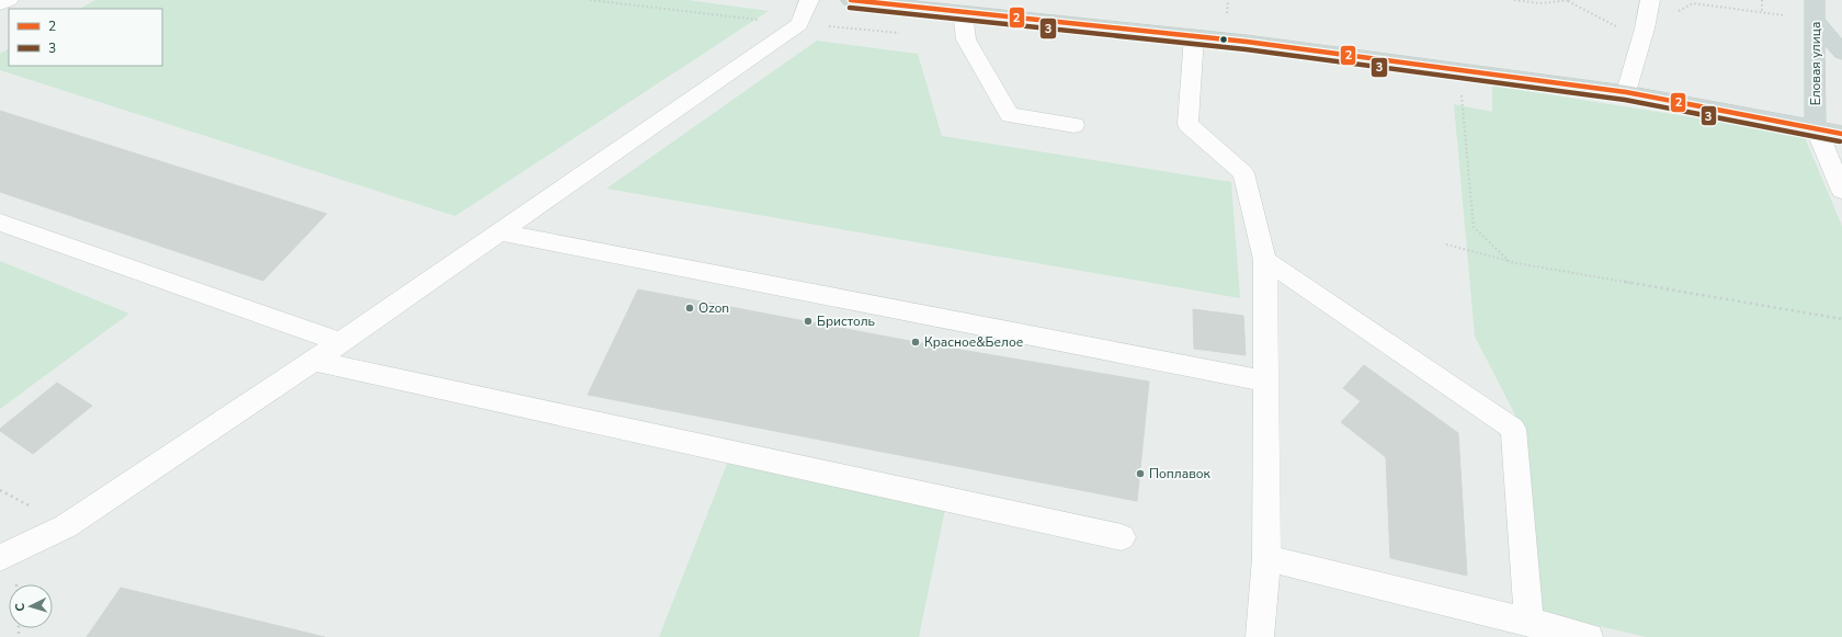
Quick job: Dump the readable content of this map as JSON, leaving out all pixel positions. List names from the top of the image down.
{
  "streets": {
    "main road": ["Еловая улица"]
  },
  "places": [
    "Ozon",
    "Бристоль",
    "Красное&Белое",
    "Поплавок"
  ],
  "lines": ["transit line 2", "transit line 3"],
  "legend": ["2", "3"],
  "north": "left"
}
